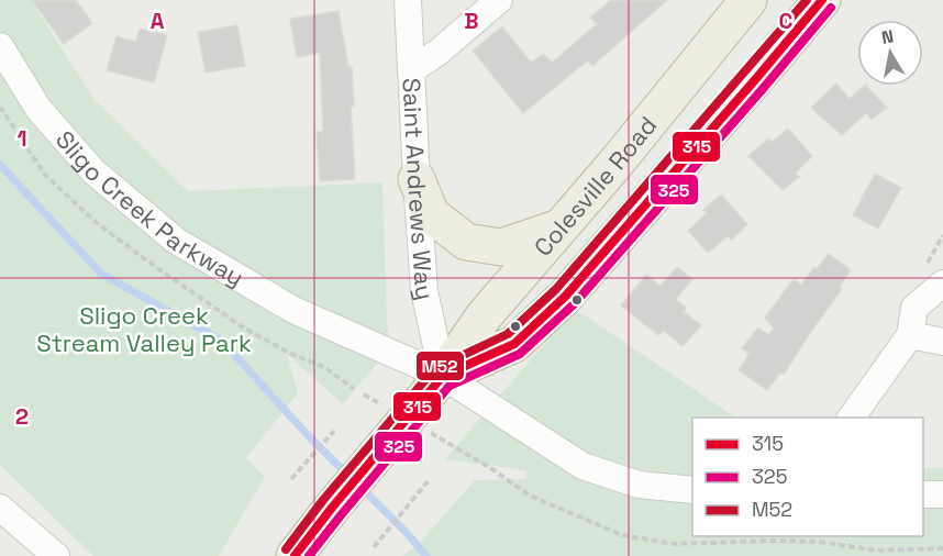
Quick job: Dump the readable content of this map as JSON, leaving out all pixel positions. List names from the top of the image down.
{
  "streets": {
    "highway": ["Colesville Road"],
    "street": ["Saint Andrews Way", "Sligo Creek Parkway"]
  },
  "crossings": [
    ["Colesville Road", "Saint Andrews Way"],
    ["Colesville Road", "Sligo Creek Parkway"],
    ["Saint Andrews Way", "Sligo Creek Parkway"]
  ],
  "parks": ["Sligo Creek Stream Valley Park"],
  "lines": ["transit line 315", "transit line M52", "transit line 325"],
  "legend": ["315", "325", "M52"],
  "north": "top",
  "grid": {
    "columns": ["A", "B", "C"],
    "rows": ["1", "2"]
  }
}
